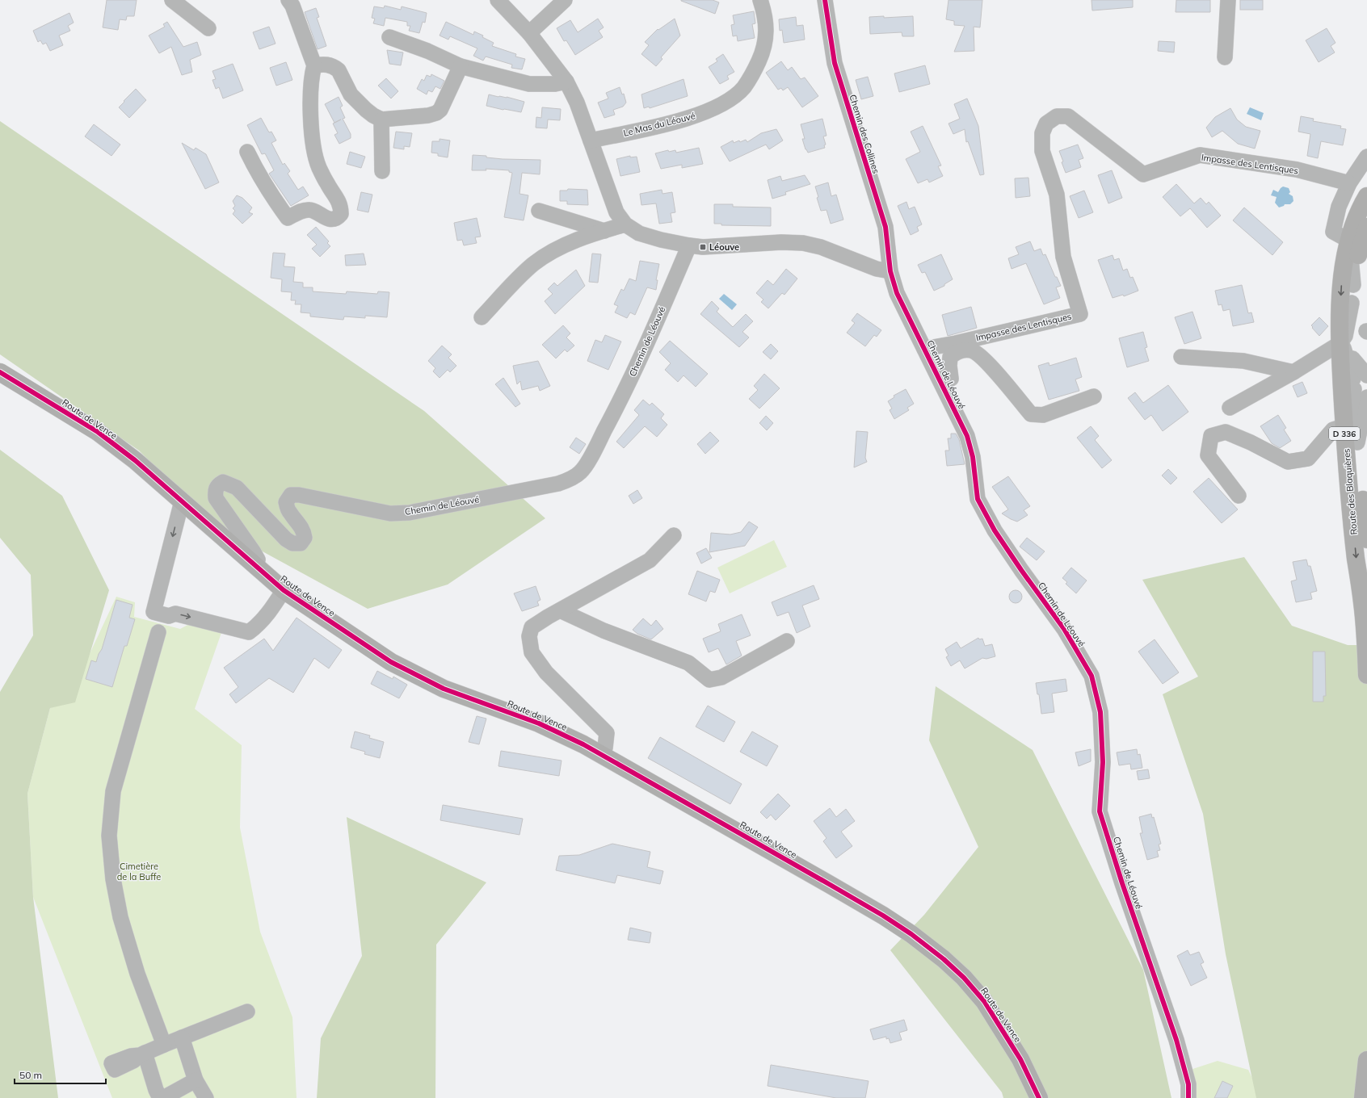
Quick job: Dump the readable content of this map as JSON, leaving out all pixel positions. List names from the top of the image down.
{
  "streets": {
    "main road": ["Route de Vence", "D 336", "Route des Blaquières"],
    "street": [
      "Le Mas du Léouvé",
      "Chemin des Collines",
      "Impasse des Lentisques",
      "Chemin de Léouvé"
    ]
  },
  "crossings": [
    ["Chemin des Collines", "Chemin de Léouvé"],
    ["Impasse des Lentisques", "Chemin de Léouvé"],
    ["Chemin de Léouvé", "Route de Vence"]
  ],
  "parks": ["Cimetière de la Buffe"],
  "places": {
    "transit": ["Léouve"]
  },
  "scale_bar": "50 m"
}
